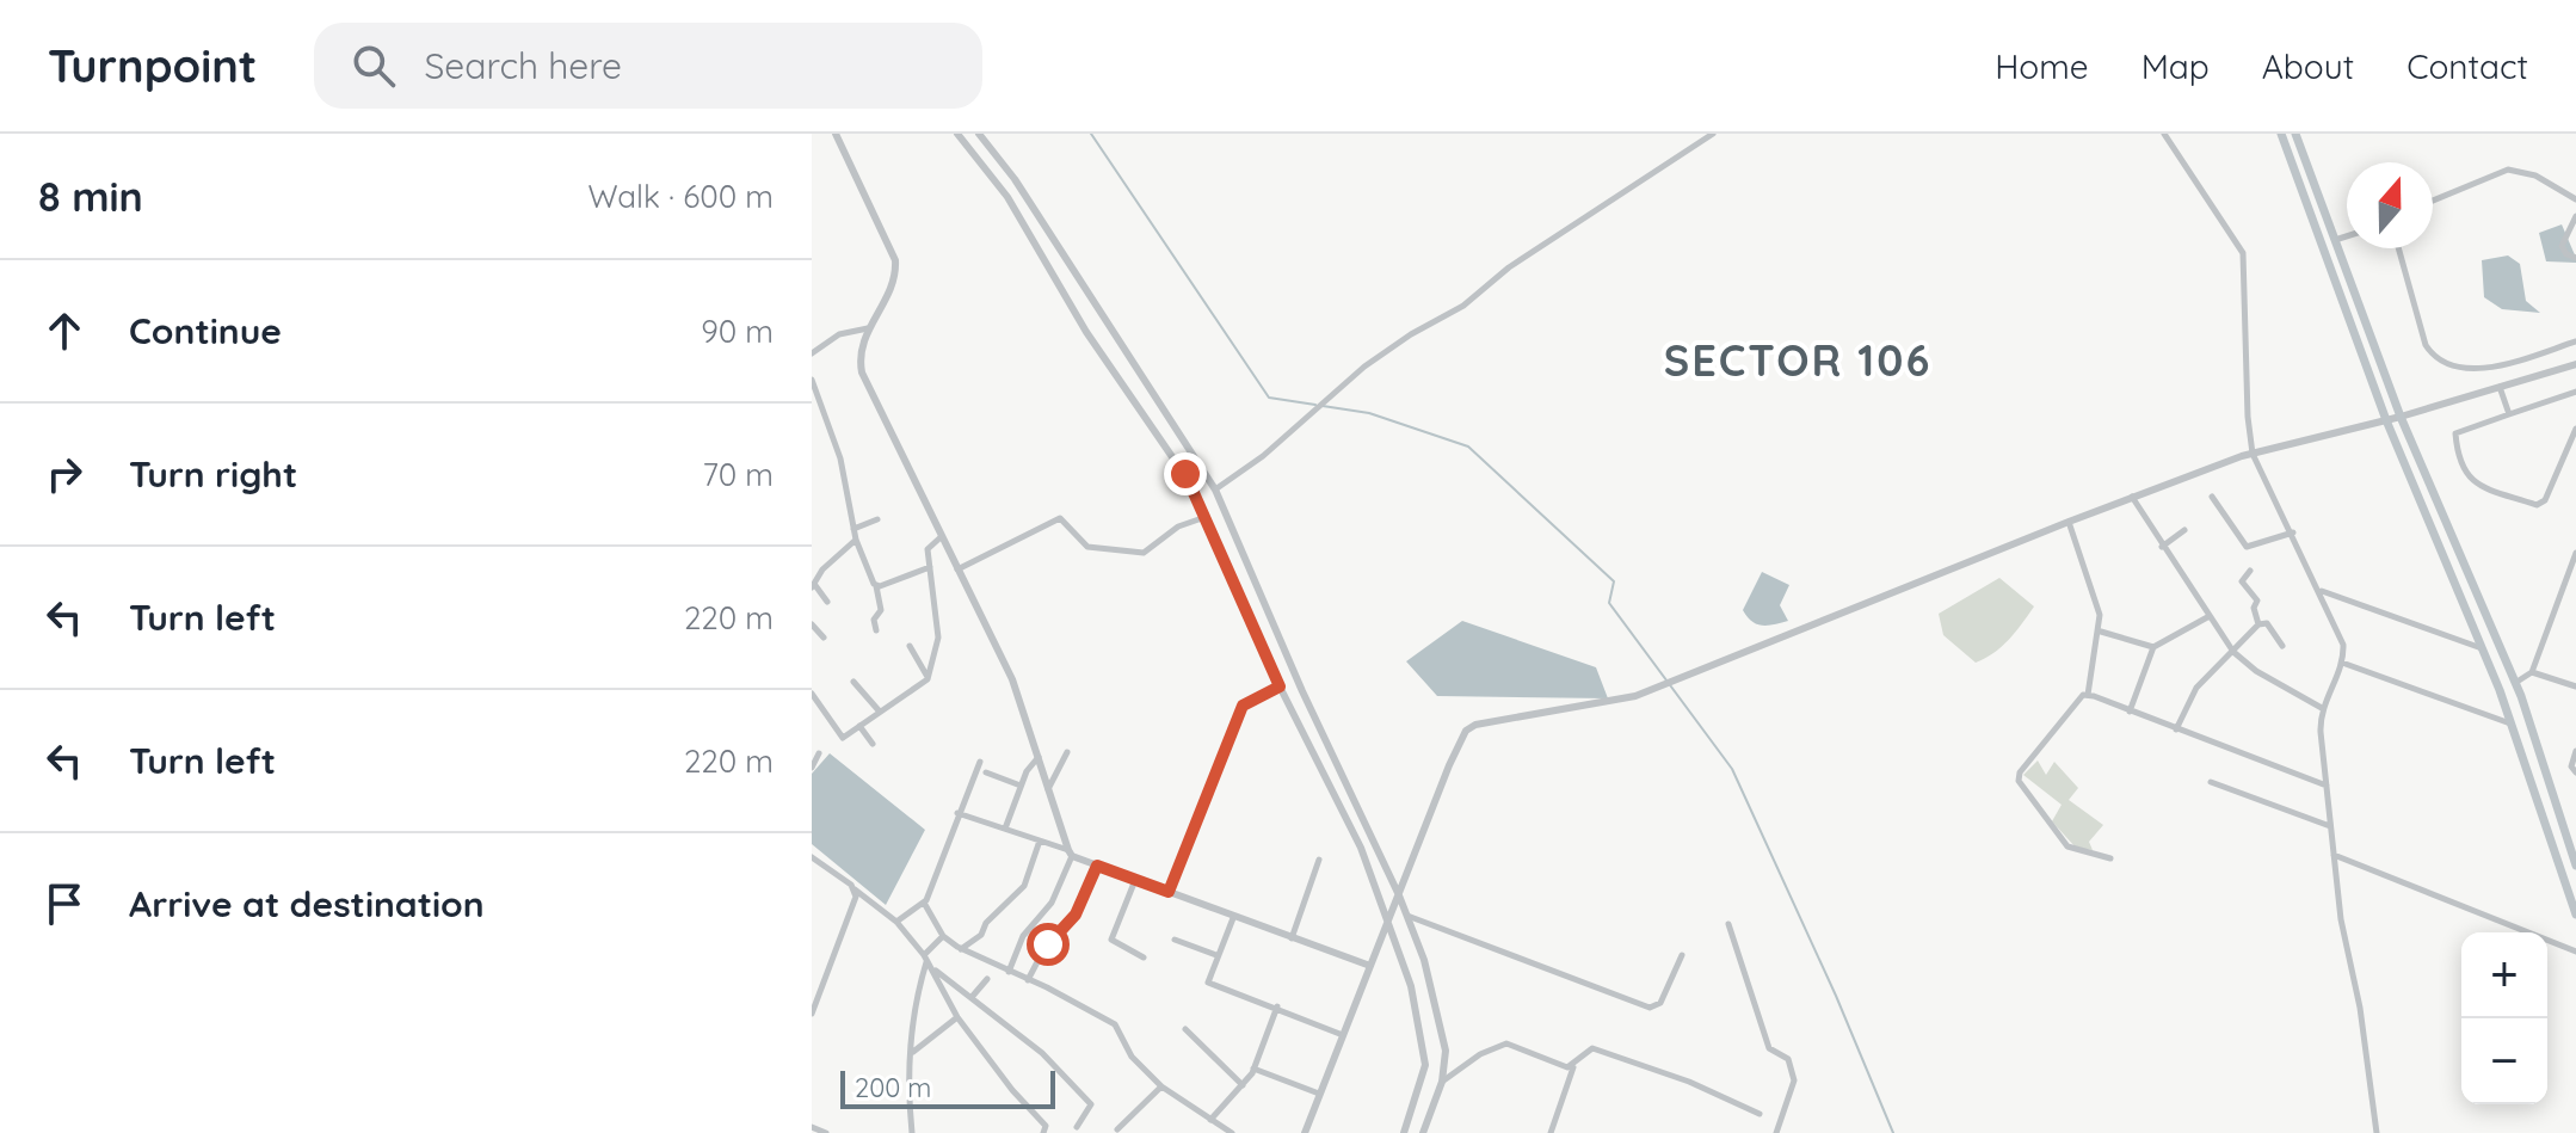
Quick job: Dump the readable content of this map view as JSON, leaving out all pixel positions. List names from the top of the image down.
{
  "districts": ["SECTOR 106"],
  "scale_bar": "200 m",
  "north": "top",
  "page": {
    "header": "Turnpoint",
    "search": "Search here",
    "nav": [
      "Home",
      "Map",
      "About",
      "Contact"
    ],
    "heading": ["8 min", "Walk · 600 m"],
    "list": [
      ["Continue", "90 m"],
      ["Turn right", "70 m"],
      ["Turn left", "220 m"],
      ["Turn left", "220 m"],
      "Arrive at destination"
    ],
    "map_buttons": ["+", "−"],
    "scale": "200 m"
  }
}
